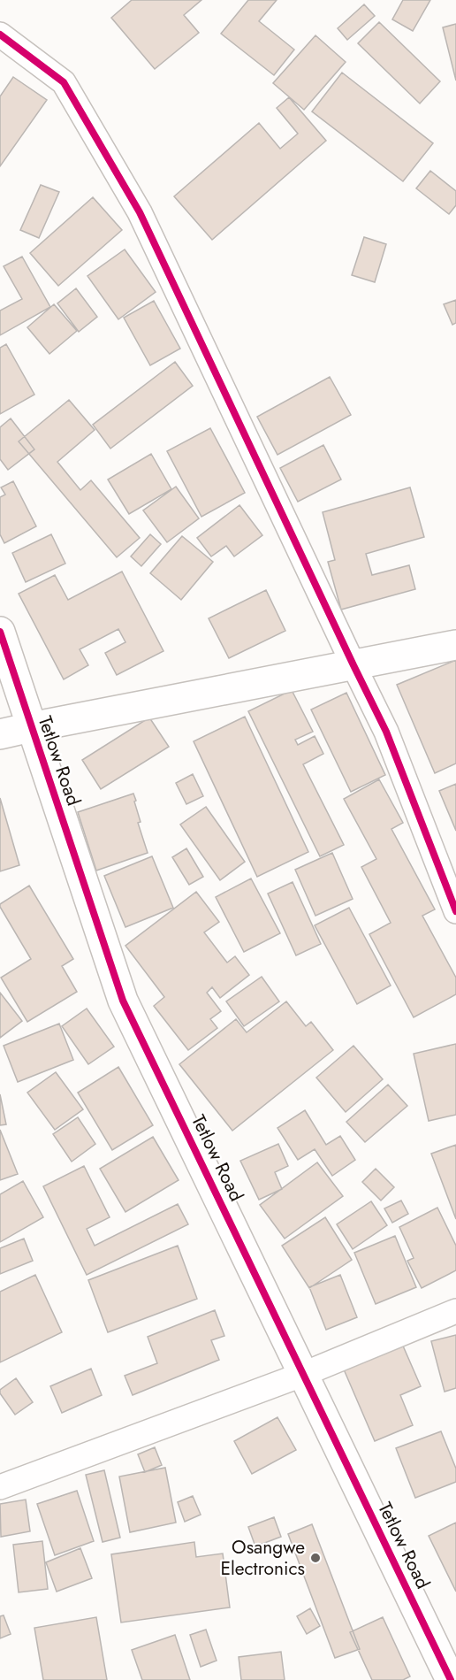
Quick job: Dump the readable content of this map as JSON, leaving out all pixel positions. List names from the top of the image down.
{
  "streets": {
    "street": ["Tetlow Road"]
  },
  "places": ["Osangwe Electronics"]
}
